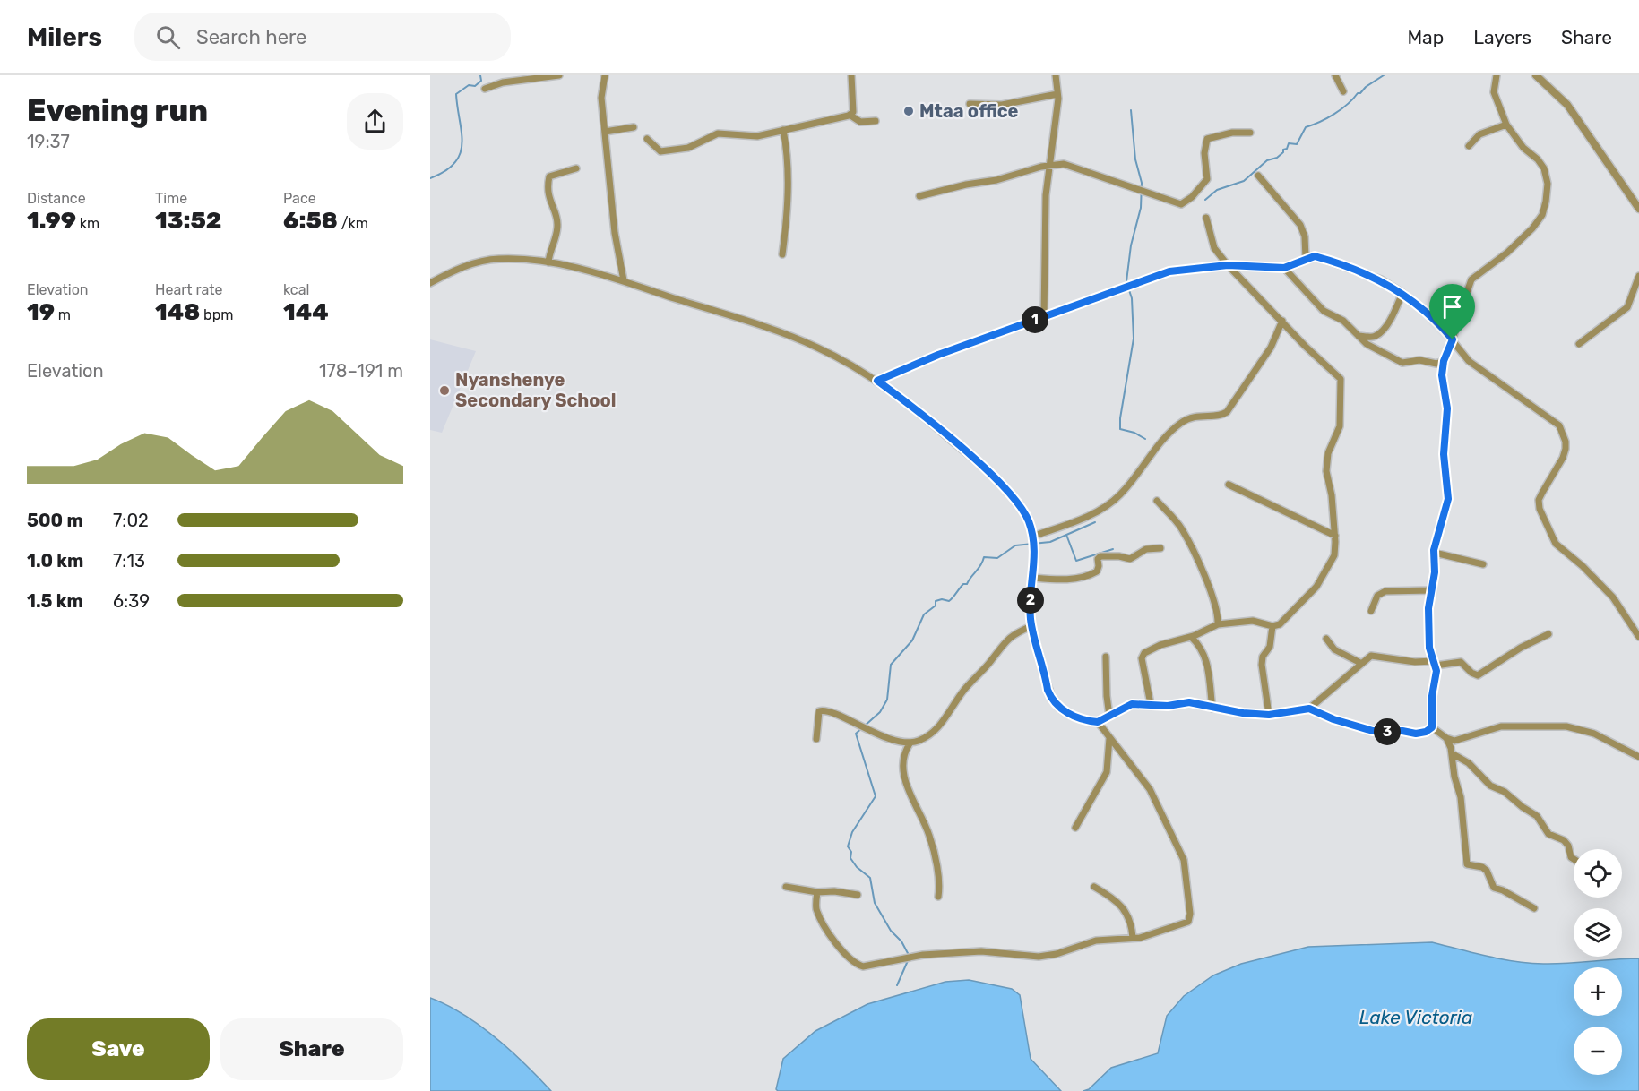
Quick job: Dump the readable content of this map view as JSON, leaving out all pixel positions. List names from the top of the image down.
{
  "water": ["Lake Victoria"],
  "places": ["Mtaa office", "Nyanshenye Secondary School"],
  "page": {
    "header": "Milers",
    "search": "Search here",
    "nav": ["Map", "Layers", "Share"],
    "heading": ["Evening run", "19:37"],
    "stats": [
      ["Distance", "1.99 km"],
      ["Time", "13:52"],
      ["Pace", "6:58 /km"],
      ["Elevation", "19 m"],
      ["Heart rate", "148 bpm"],
      ["kcal", "144"]
    ],
    "pins": ["1", "2", "3"],
    "chart": ["Elevation", "178–191 m"],
    "list": [
      {
        "name": "500 m",
        "note": "7:02"
      },
      {
        "name": "1.0 km",
        "note": "7:13"
      },
      {
        "name": "1.5 km",
        "note": "6:39"
      }
    ],
    "map_buttons": ["+", "−"],
    "buttons": ["Save", "Share"]
  }
}
